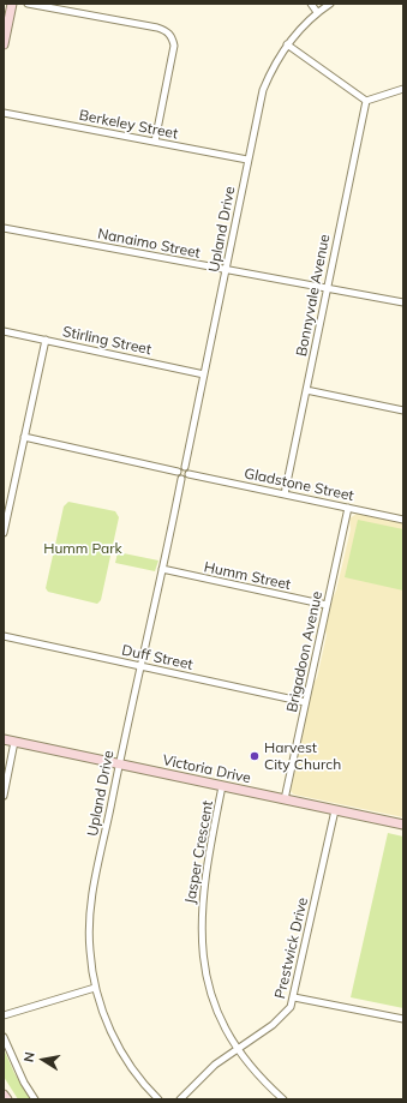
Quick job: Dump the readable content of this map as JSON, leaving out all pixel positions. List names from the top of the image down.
{
  "streets": {
    "street": [
      "Berkeley Street",
      "Upland Drive",
      "Nanaimo Street",
      "Bonnyvale Avenue",
      "Stirling Street",
      "Gladstone Street",
      "Humm Street",
      "Brigadoon Avenue",
      "Duff Street",
      "Victoria Drive",
      "Jasper Crescent",
      "Prestwick Drive"
    ]
  },
  "crossings": [
    ["Berkeley Street", "Upland Drive"],
    ["Upland Drive", "Nanaimo Street"],
    ["Upland Drive", "Stirling Street"],
    ["Upland Drive", "Humm Street"],
    ["Upland Drive", "Duff Street"],
    ["Upland Drive", "Victoria Drive"],
    ["Nanaimo Street", "Bonnyvale Avenue"],
    ["Bonnyvale Avenue", "Gladstone Street"],
    ["Gladstone Street", "Brigadoon Avenue"],
    ["Humm Street", "Brigadoon Avenue"],
    ["Brigadoon Avenue", "Duff Street"],
    ["Brigadoon Avenue", "Victoria Drive"],
    ["Victoria Drive", "Jasper Crescent"],
    ["Victoria Drive", "Prestwick Drive"],
    ["Jasper Crescent", "Prestwick Drive"]
  ],
  "parks": ["Humm Park"],
  "places": ["Harvest City Church"],
  "north": "left"
}
